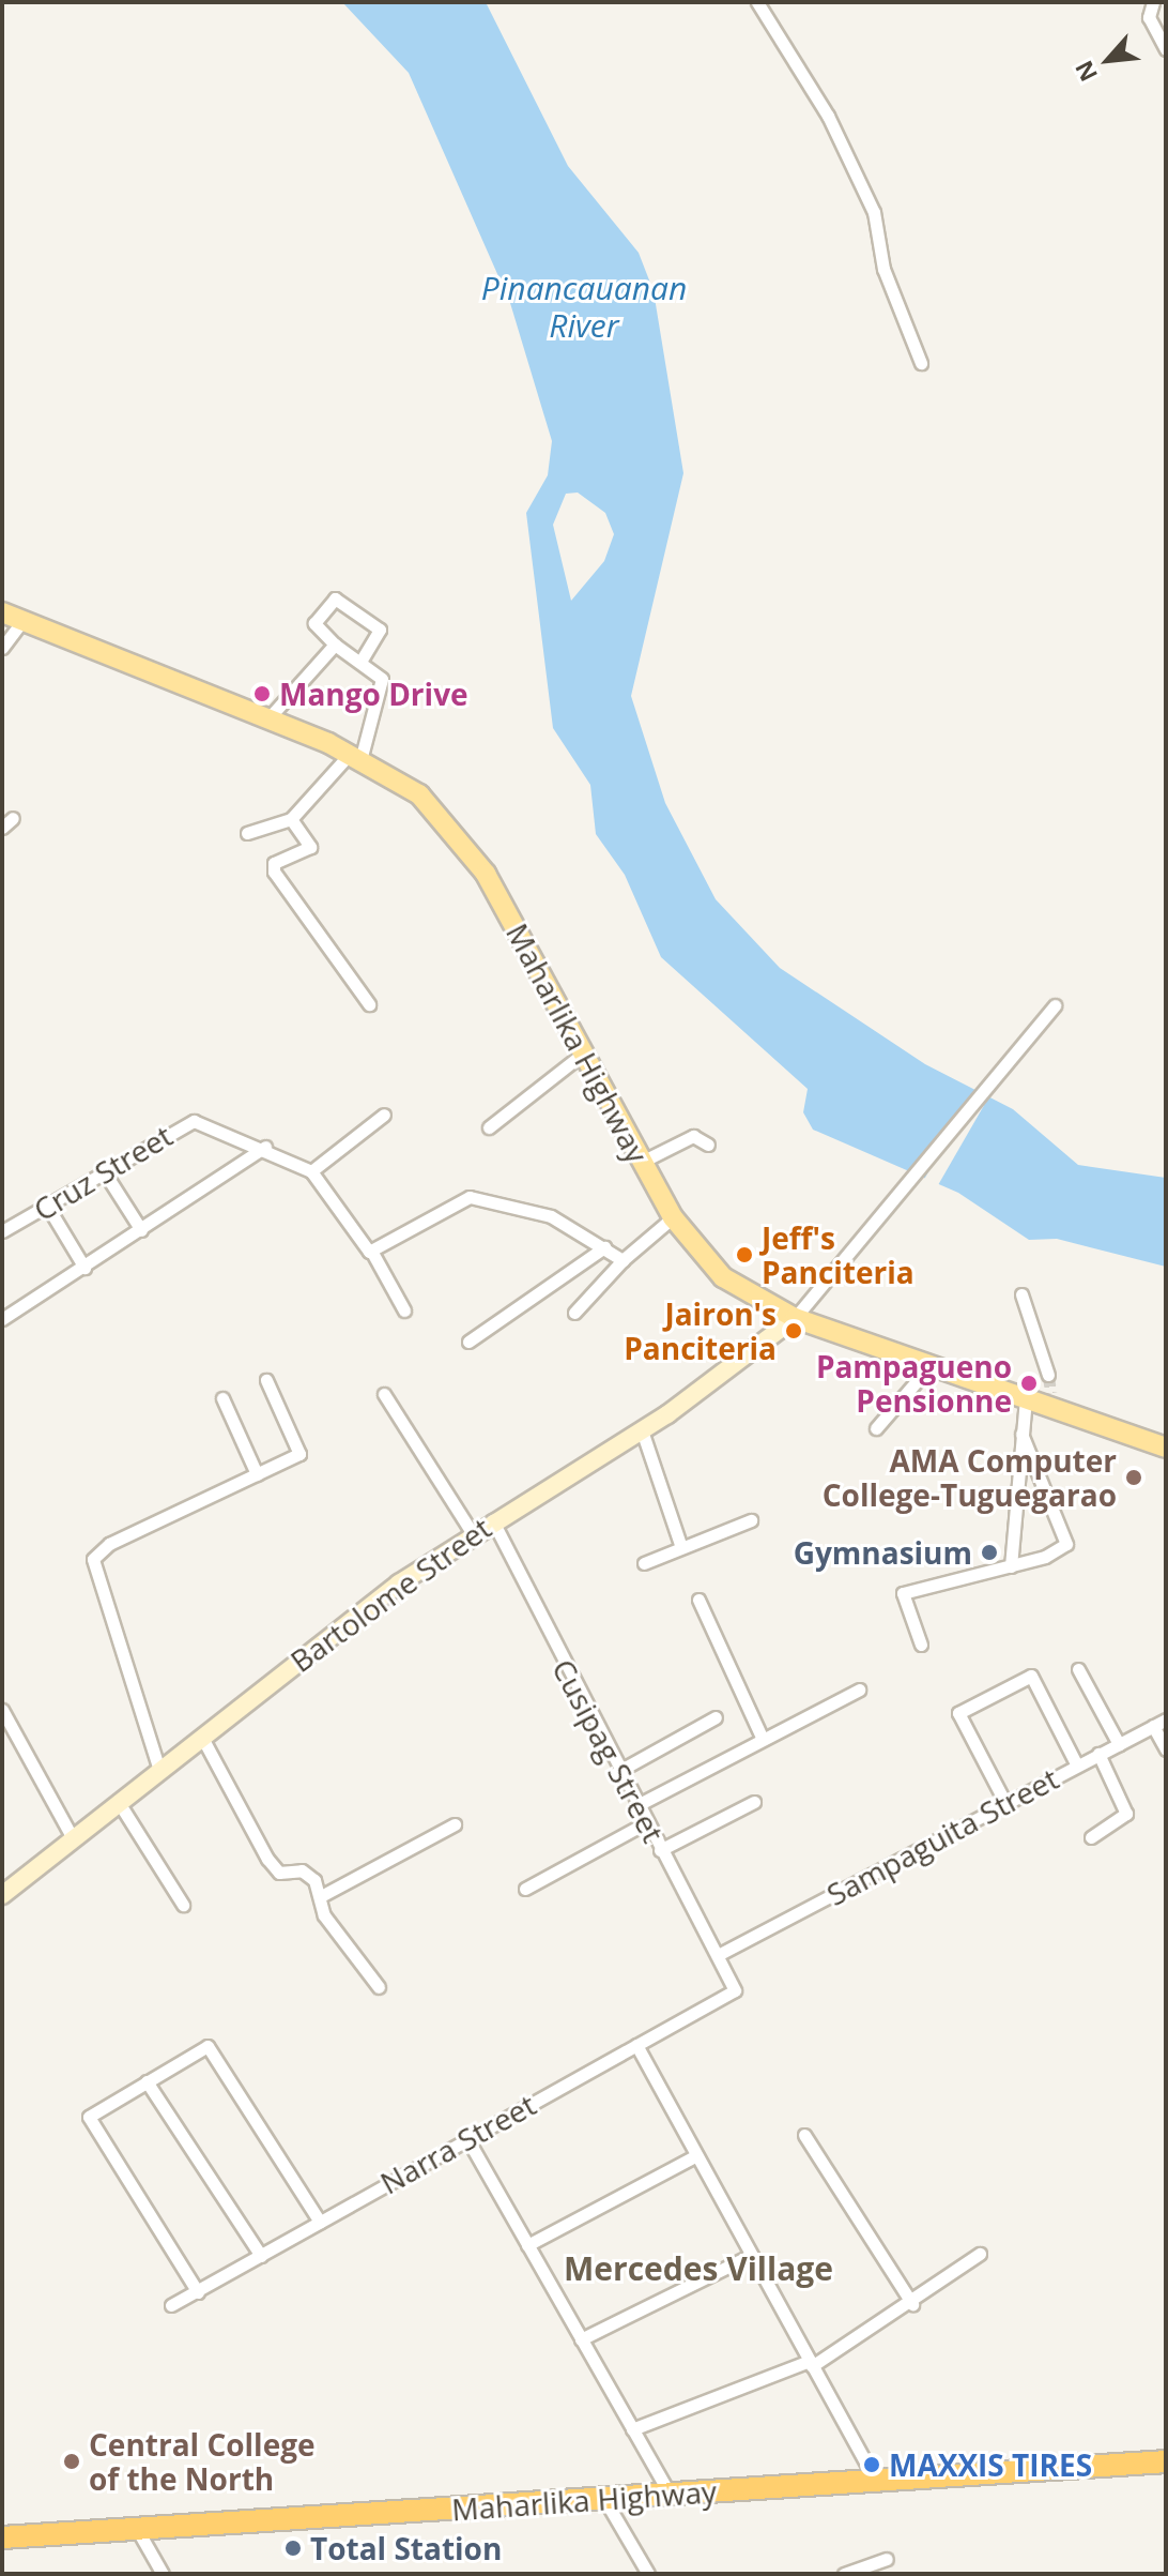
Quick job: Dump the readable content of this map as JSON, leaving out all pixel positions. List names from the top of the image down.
{
  "streets": {
    "highway": ["Maharlika Highway"],
    "street": [
      "Cruz Street",
      "Bartolome Street",
      "Cusipag Street",
      "Sampaguita Street",
      "Narra Street"
    ]
  },
  "crossings": [
    ["Maharlika Highway", "Bartolome Street"],
    ["Bartolome Street", "Cusipag Street"],
    ["Cusipag Street", "Sampaguita Street"],
    ["Cusipag Street", "Narra Street"]
  ],
  "districts": ["Mercedes Village"],
  "water": ["Pinancauanan River"],
  "places": [
    "Mango Drive",
    "Jeff's Panciteria",
    "Jairon's Panciteria",
    "Pampagueno Pensionne",
    "AMA Computer College-Tuguegarao",
    "Gymnasium",
    "Central College of the North",
    "MAXXIS TIRES",
    "Total Station"
  ],
  "north": "bottom left"
}
